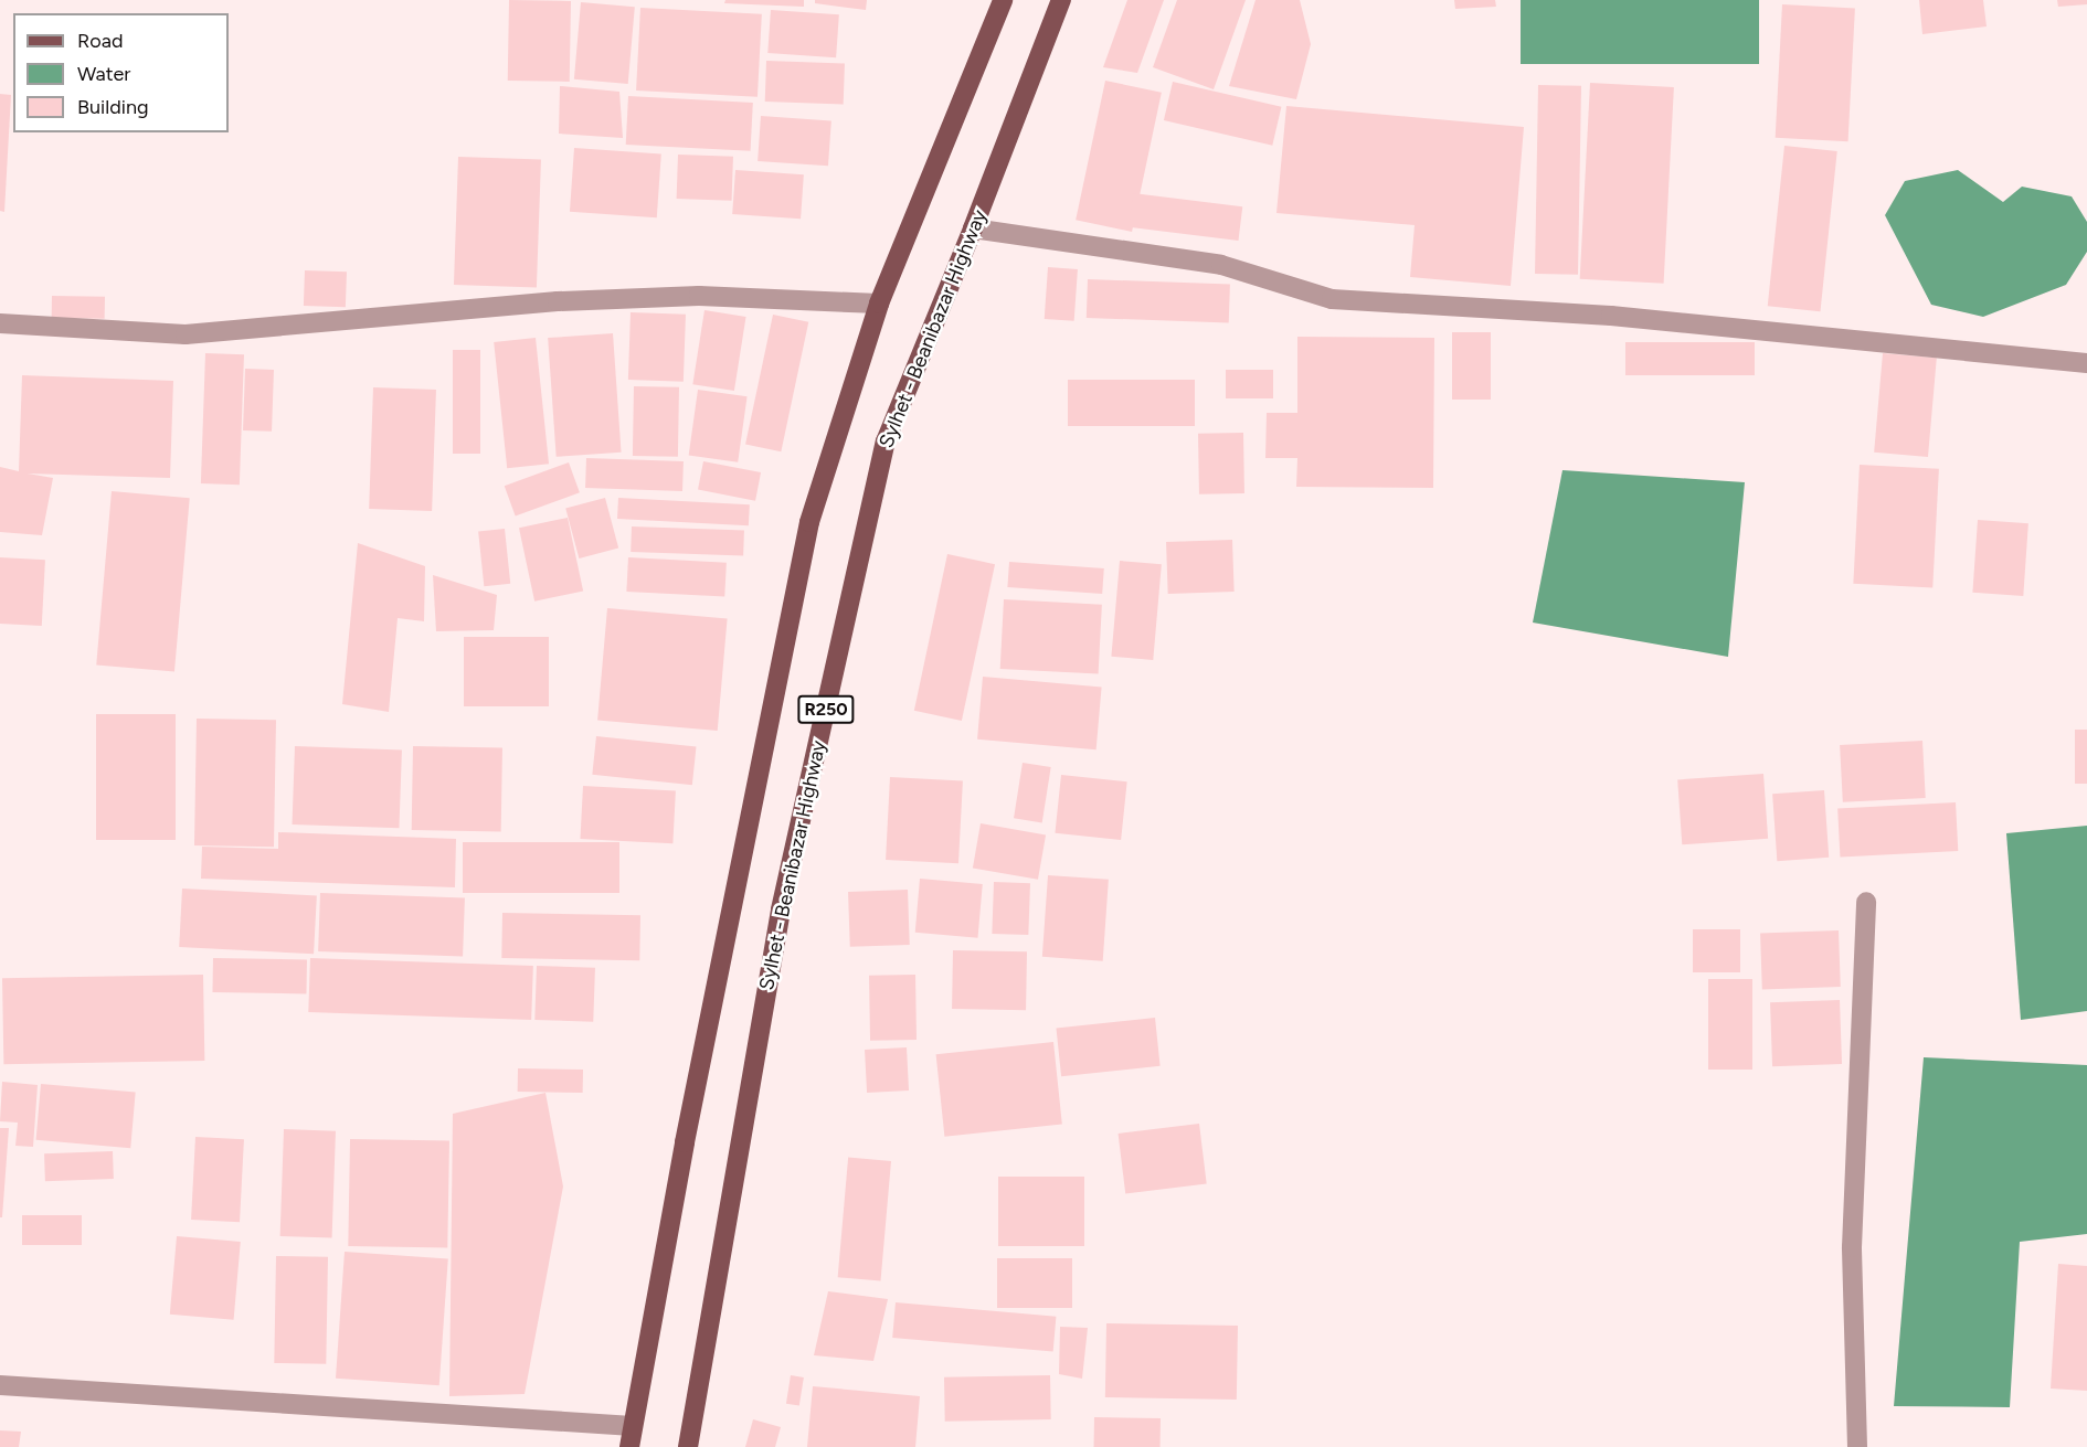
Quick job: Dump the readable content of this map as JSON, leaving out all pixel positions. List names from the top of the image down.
{
  "streets": {
    "main road": ["Sylhet - Beanibazar Highway", "R250"]
  },
  "legend": ["Road", "Water", "Building"]
}
